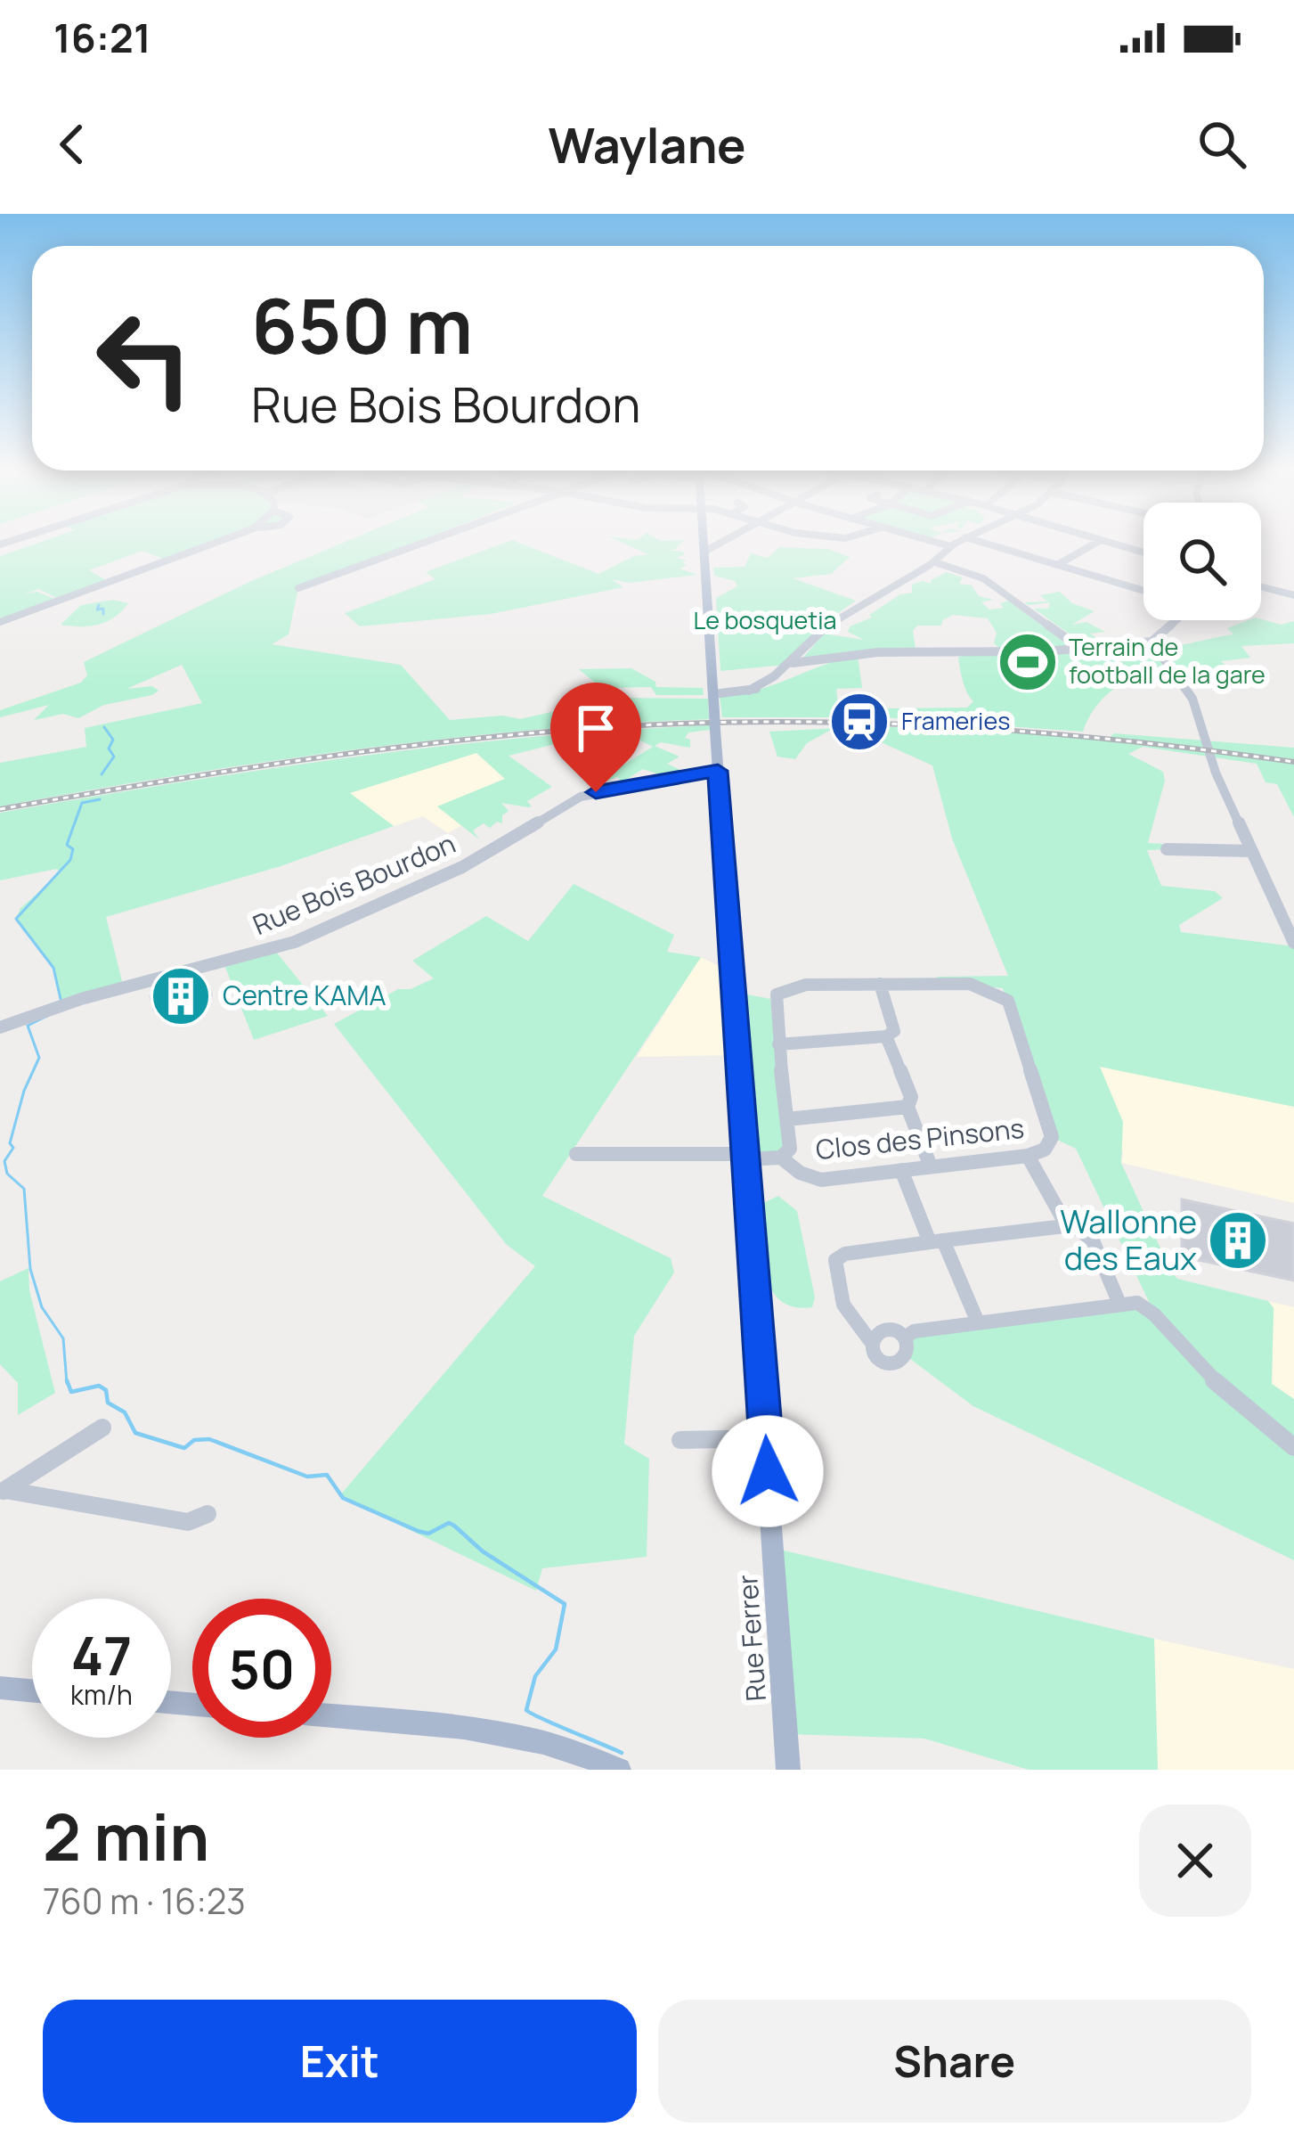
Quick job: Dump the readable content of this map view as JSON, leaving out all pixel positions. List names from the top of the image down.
{
  "streets": {
    "main road": ["Rue Ferrer"],
    "street": ["Rue Bois Bourdon", "Clos des Pinsons"]
  },
  "crossings": [
    ["Rue Bois Bourdon", "Rue Ferrer"],
    ["Clos des Pinsons", "Rue Ferrer"]
  ],
  "parks": ["Le bosquetia"],
  "places": {
    "sports": ["Terrain de football de la gare"],
    "station": ["Frameries"],
    "building": ["Centre KAMA", "Wallonne des Eaux"]
  },
  "page": {
    "status": "16:21",
    "header": "Waylane",
    "turn": ["650 m", "Rue Bois Bourdon"],
    "speed": "47 km/h",
    "limit": "50",
    "heading": ["2 min", "760 m · 16:23"],
    "buttons": ["Exit", "Share"]
  }
}
